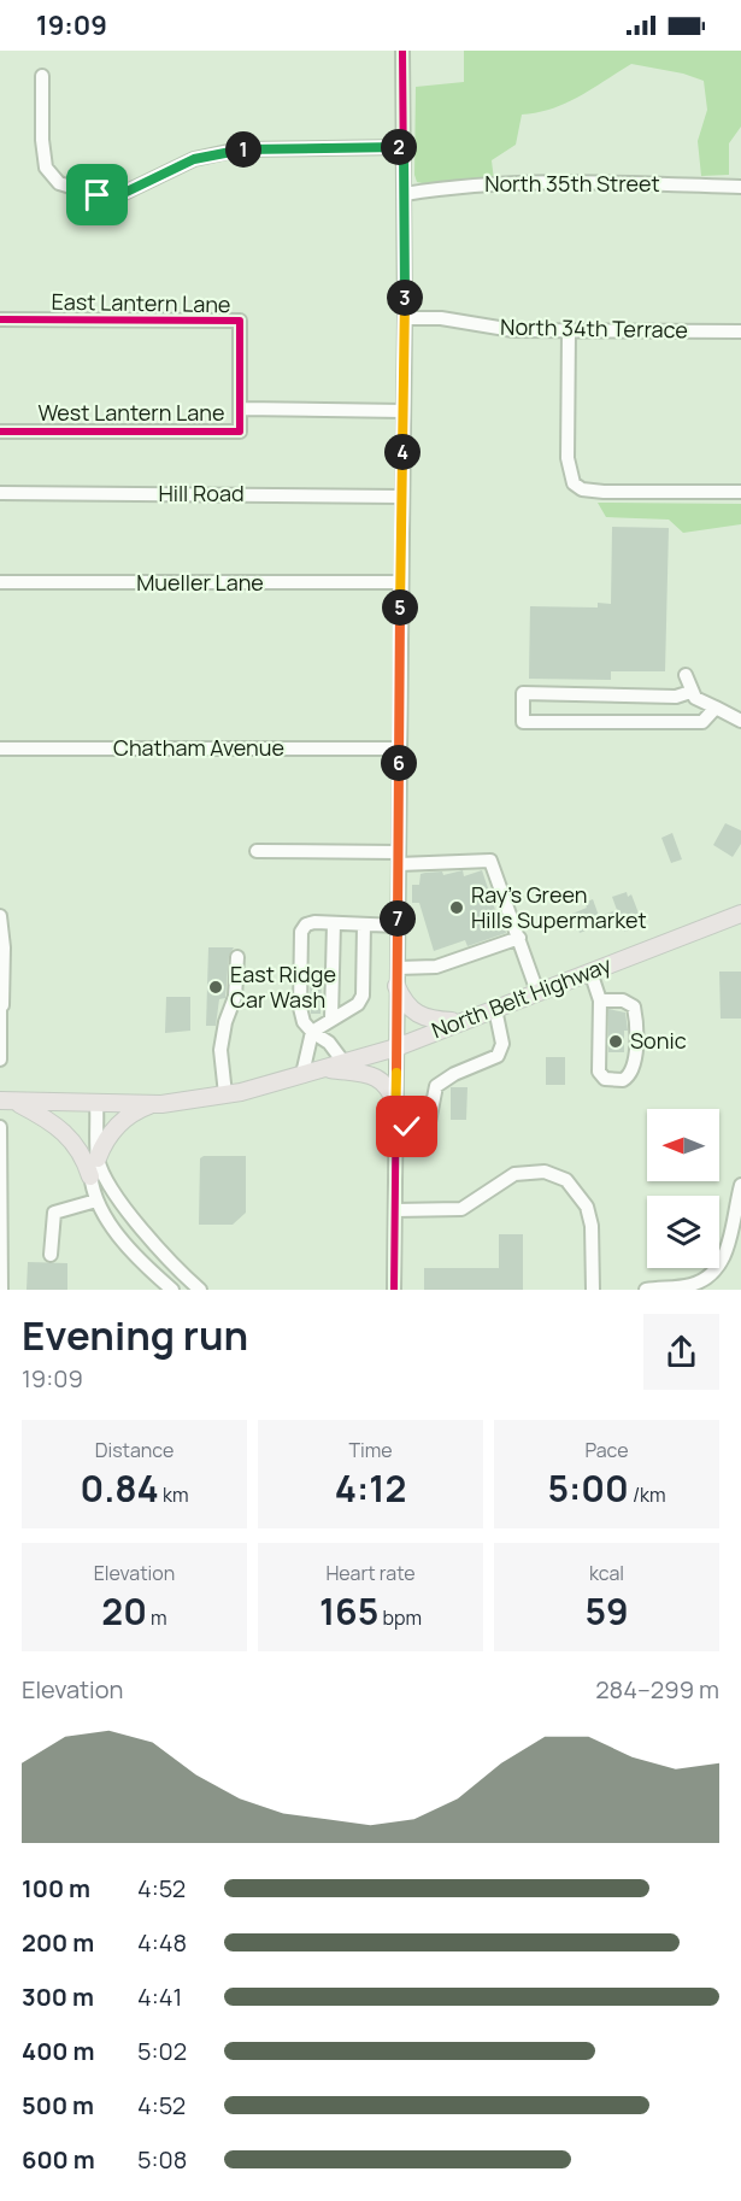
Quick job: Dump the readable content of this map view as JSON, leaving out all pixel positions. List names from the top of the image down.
{
  "streets": {
    "main road": ["North Belt Highway"],
    "street": [
      "North 35th Street",
      "East Lantern Lane",
      "North 34th Terrace",
      "West Lantern Lane",
      "Hill Road",
      "Mueller Lane",
      "Chatham Avenue"
    ]
  },
  "crossings": [
    ["East Lantern Lane", "West Lantern Lane"]
  ],
  "places": ["Ray's Green Hills Supermarket", "East Ridge Car Wash", "Sonic"],
  "north": "left",
  "page": {
    "status": "19:09",
    "pins": [
      "2",
      "1",
      "3",
      "4",
      "5",
      "6",
      "7"
    ],
    "heading": ["Evening run", "19:09"],
    "stats": [
      ["Distance", "0.84 km"],
      ["Time", "4:12"],
      ["Pace", "5:00 /km"],
      ["Elevation", "20 m"],
      ["Heart rate", "165 bpm"],
      ["kcal", "59"]
    ],
    "chart": ["Elevation", "284–299 m"],
    "list": [
      {
        "name": "100 m",
        "note": "4:52"
      },
      {
        "name": "200 m",
        "note": "4:48"
      },
      {
        "name": "300 m",
        "note": "4:41"
      },
      {
        "name": "400 m",
        "note": "5:02"
      },
      {
        "name": "500 m",
        "note": "4:52"
      },
      {
        "name": "600 m",
        "note": "5:08"
      }
    ]
  }
}
